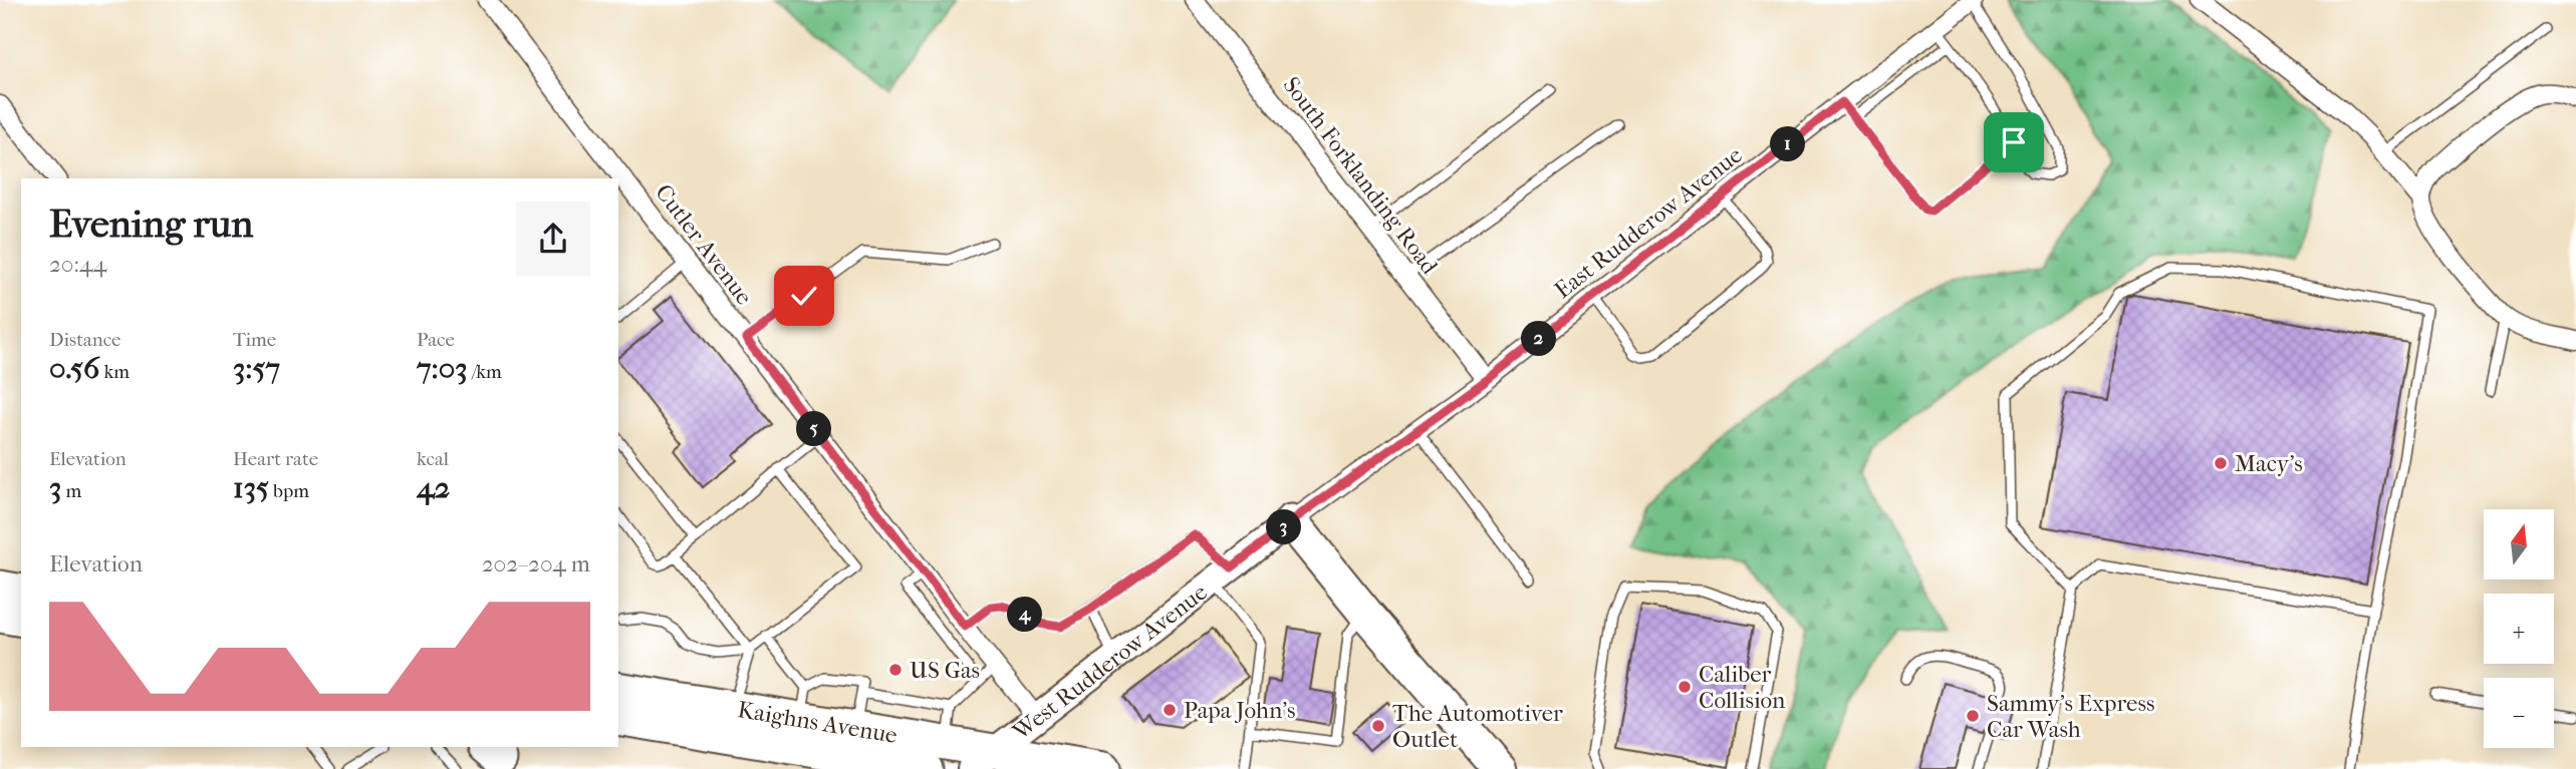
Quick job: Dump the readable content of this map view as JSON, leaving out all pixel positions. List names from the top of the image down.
{
  "streets": {
    "highway": ["Kaighns Avenue"],
    "street": [
      "South Forklanding Road",
      "East Rudderow Avenue",
      "Cutler Avenue",
      "West Rudderow Avenue"
    ]
  },
  "crossings": [
    ["South Forklanding Road", "East Rudderow Avenue"],
    ["South Forklanding Road", "West Rudderow Avenue"],
    ["East Rudderow Avenue", "West Rudderow Avenue"],
    ["Cutler Avenue", "West Rudderow Avenue"],
    ["West Rudderow Avenue", "Kaighns Avenue"]
  ],
  "places": [
    "Macy's",
    "US Gas",
    "Caliber Collision",
    "Papa John's",
    "Sammy's Express Car Wash",
    "The Automotiver Outlet"
  ],
  "north": "top",
  "page": {
    "pins": [
      "1",
      "2",
      "5",
      "3",
      "4"
    ],
    "heading": ["Evening run", "20:44"],
    "stats": [
      ["Distance", "0.56 km"],
      ["Time", "3:57"],
      ["Pace", "7:03 /km"],
      ["Elevation", "3 m"],
      ["Heart rate", "135 bpm"],
      ["kcal", "42"]
    ],
    "map_buttons": ["+", "−"],
    "chart": ["Elevation", "202–204 m"]
  }
}
